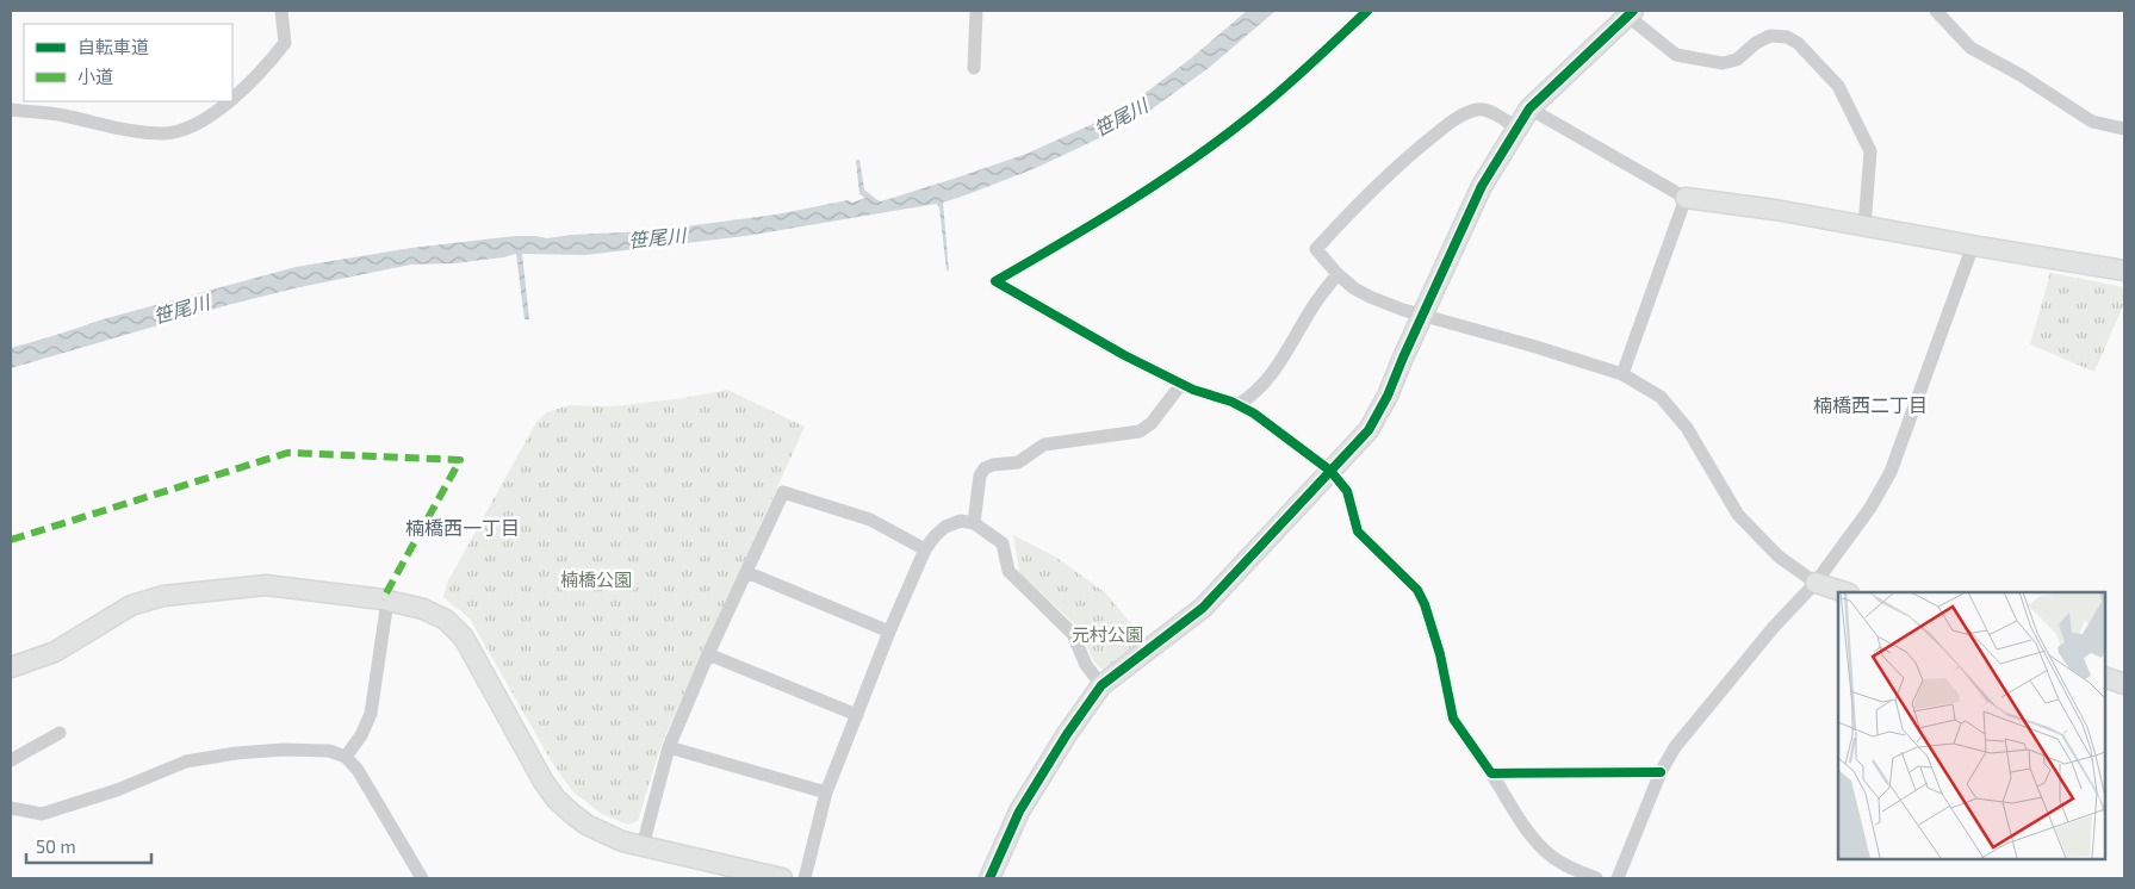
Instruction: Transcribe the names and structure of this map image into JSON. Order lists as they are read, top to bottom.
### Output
{
  "districts": ["楠橋西二丁目", "楠橋西一丁目"],
  "water": ["笹尾川"],
  "parks": ["楠橋公園", "元村公園"],
  "legend": ["自転車道", "小道"],
  "scale_bar": "50 m"
}
